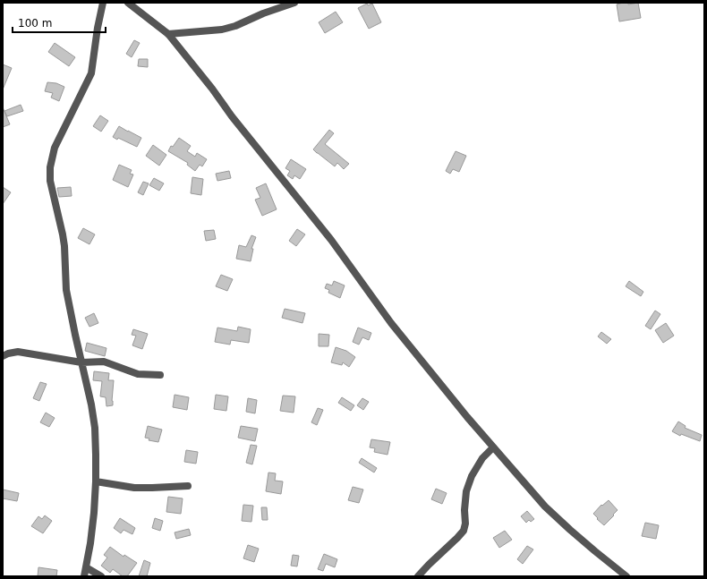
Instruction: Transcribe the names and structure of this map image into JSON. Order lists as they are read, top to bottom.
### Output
{
  "scale_bar": "100 m"
}
